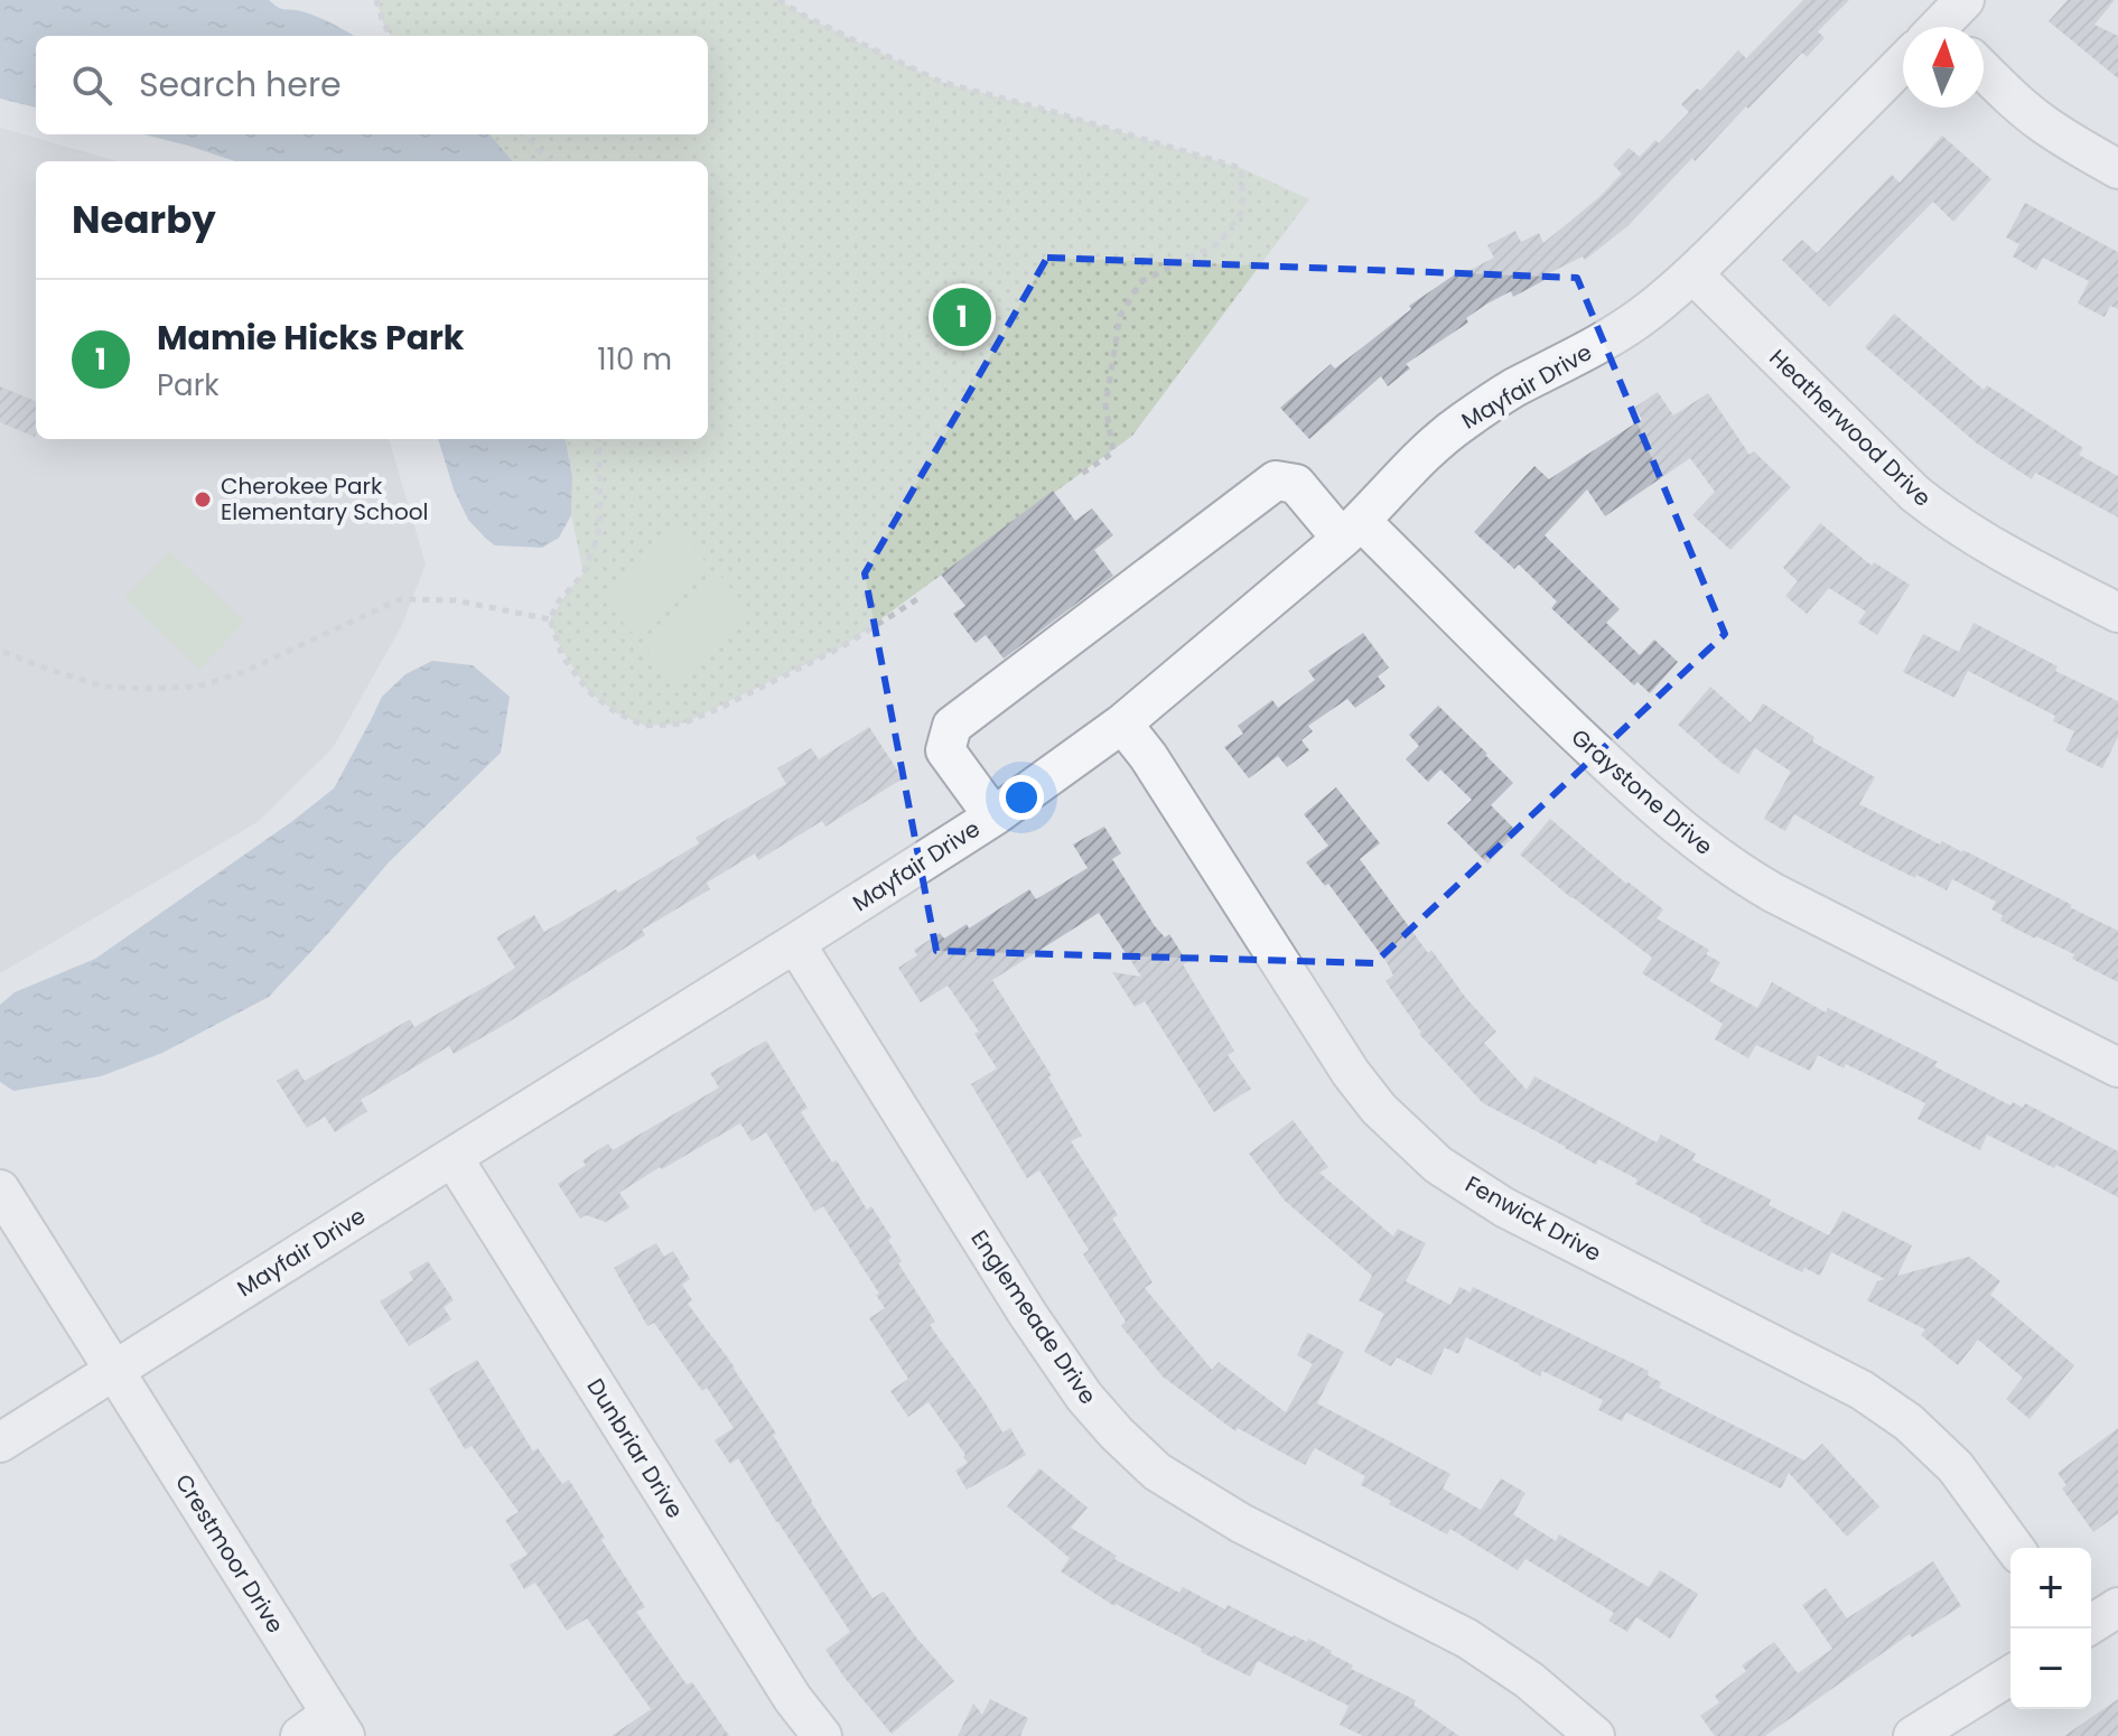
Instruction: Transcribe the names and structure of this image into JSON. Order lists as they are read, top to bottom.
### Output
{
  "streets": {
    "street": [
      "Mayfair Drive",
      "Heatherwood Drive",
      "Graystone Drive",
      "Fenwick Drive",
      "Englemeade Drive",
      "Dunbriar Drive",
      "Crestmoor Drive"
    ]
  },
  "crossings": [
    ["Mayfair Drive", "Heatherwood Drive"],
    ["Mayfair Drive", "Graystone Drive"],
    ["Mayfair Drive", "Fenwick Drive"],
    ["Mayfair Drive", "Englemeade Drive"],
    ["Mayfair Drive", "Dunbriar Drive"],
    ["Mayfair Drive", "Crestmoor Drive"]
  ],
  "places": ["Cherokee Park Elementary School"],
  "north": "top",
  "page": {
    "search": "Search here",
    "heading": "Nearby",
    "list": [
      {
        "mark": "1",
        "name": "Mamie Hicks Park",
        "note": "Park",
        "value": "110 m"
      }
    ],
    "pins": "1",
    "map_buttons": ["+", "−"]
  }
}
